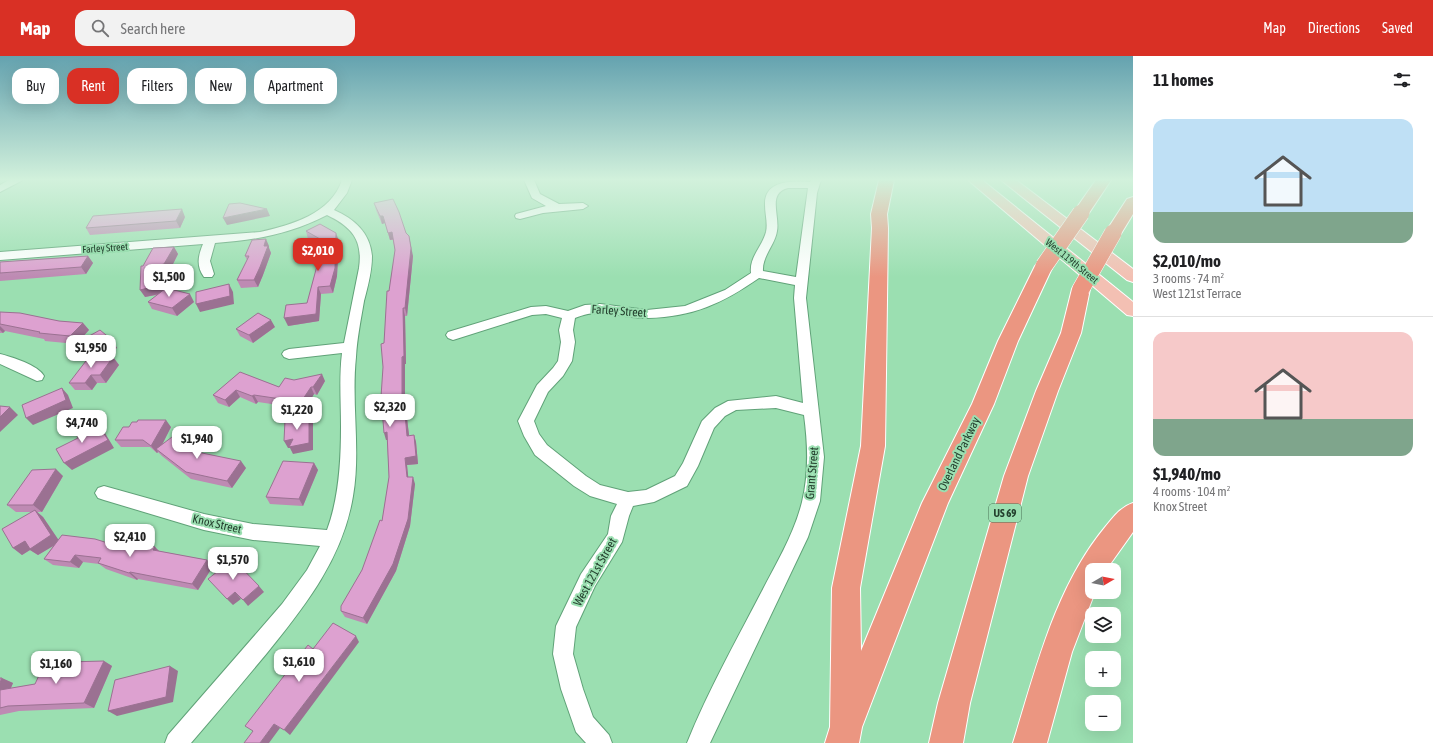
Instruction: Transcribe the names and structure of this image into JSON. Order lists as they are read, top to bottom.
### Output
{
  "streets": {
    "highway": ["Overland Parkway", "US 69"],
    "main road": ["West 119th Street"],
    "street": [
      "Farley Street",
      "Grant Street",
      "Knox Street",
      "West 121st Street"
    ]
  },
  "north": "right",
  "page": {
    "header": "Map",
    "search": "Search here",
    "nav": ["Map", "Directions", "Saved"],
    "heading": "11 homes",
    "chip": [
      "Buy",
      "Rent",
      "Filters",
      "New",
      "Apartment"
    ],
    "list": [
      {
        "name": "$2,010/mo",
        "note": "3 rooms · 74 m² · West 121st Terrace"
      },
      {
        "name": "$1,940/mo",
        "note": "4 rooms · 104 m² · Knox Street"
      }
    ],
    "price": [
      "$2,010",
      "$1,500",
      "$1,950",
      "$2,320",
      "$1,220",
      "$4,740",
      "$1,940",
      "$2,410",
      "$1,570",
      "$1,610",
      "$1,160"
    ],
    "map_buttons": ["+", "−"]
  }
}
